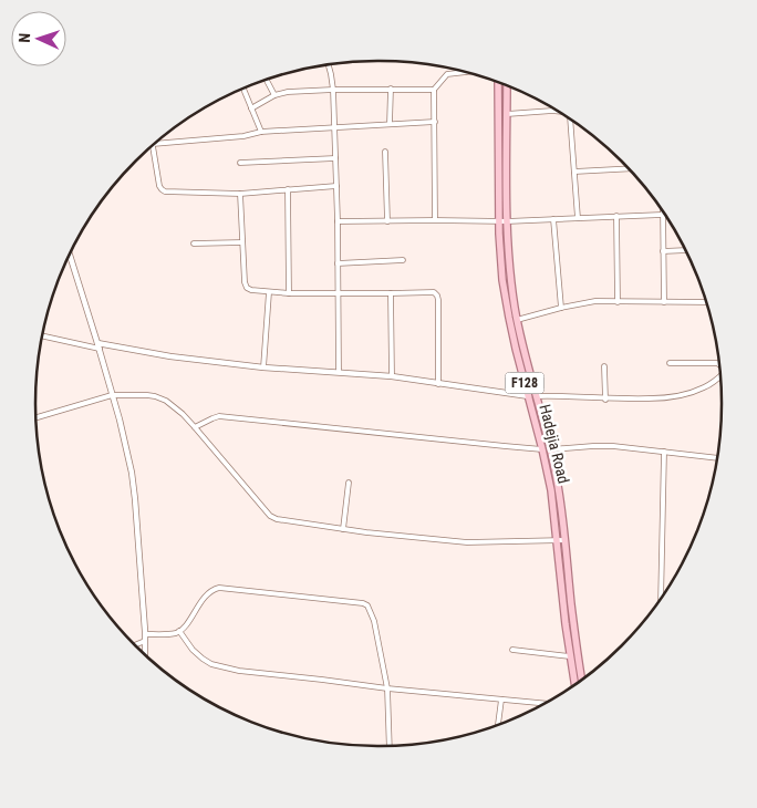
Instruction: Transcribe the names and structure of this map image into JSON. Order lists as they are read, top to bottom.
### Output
{
  "streets": {
    "main road": ["F128", "Hadejia Road"]
  },
  "north": "left"
}
